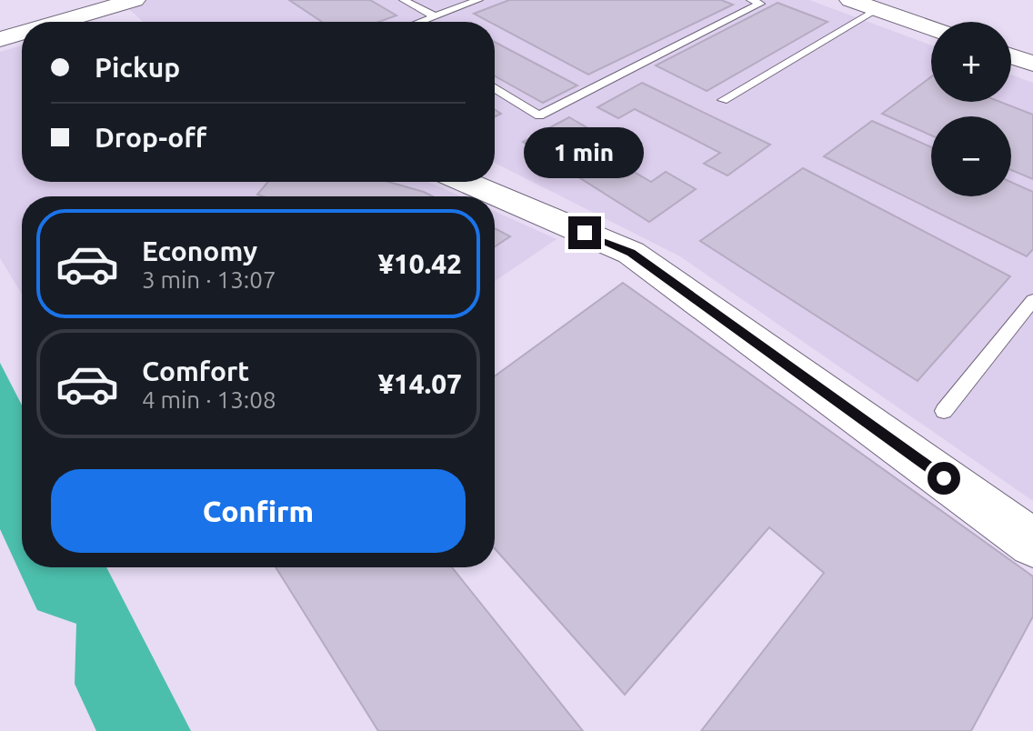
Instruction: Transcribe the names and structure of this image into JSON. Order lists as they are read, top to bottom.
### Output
{
  "page": {
    "map_buttons": ["+", "−"],
    "banner": ["Pickup", "Drop-off"],
    "bubble": "1 min",
    "list": [
      {
        "name": "Economy",
        "note": "3 min · 13:07",
        "value": "¥10.42"
      },
      {
        "name": "Comfort",
        "note": "4 min · 13:08",
        "value": "¥14.07"
      }
    ],
    "buttons": "Confirm"
  }
}
